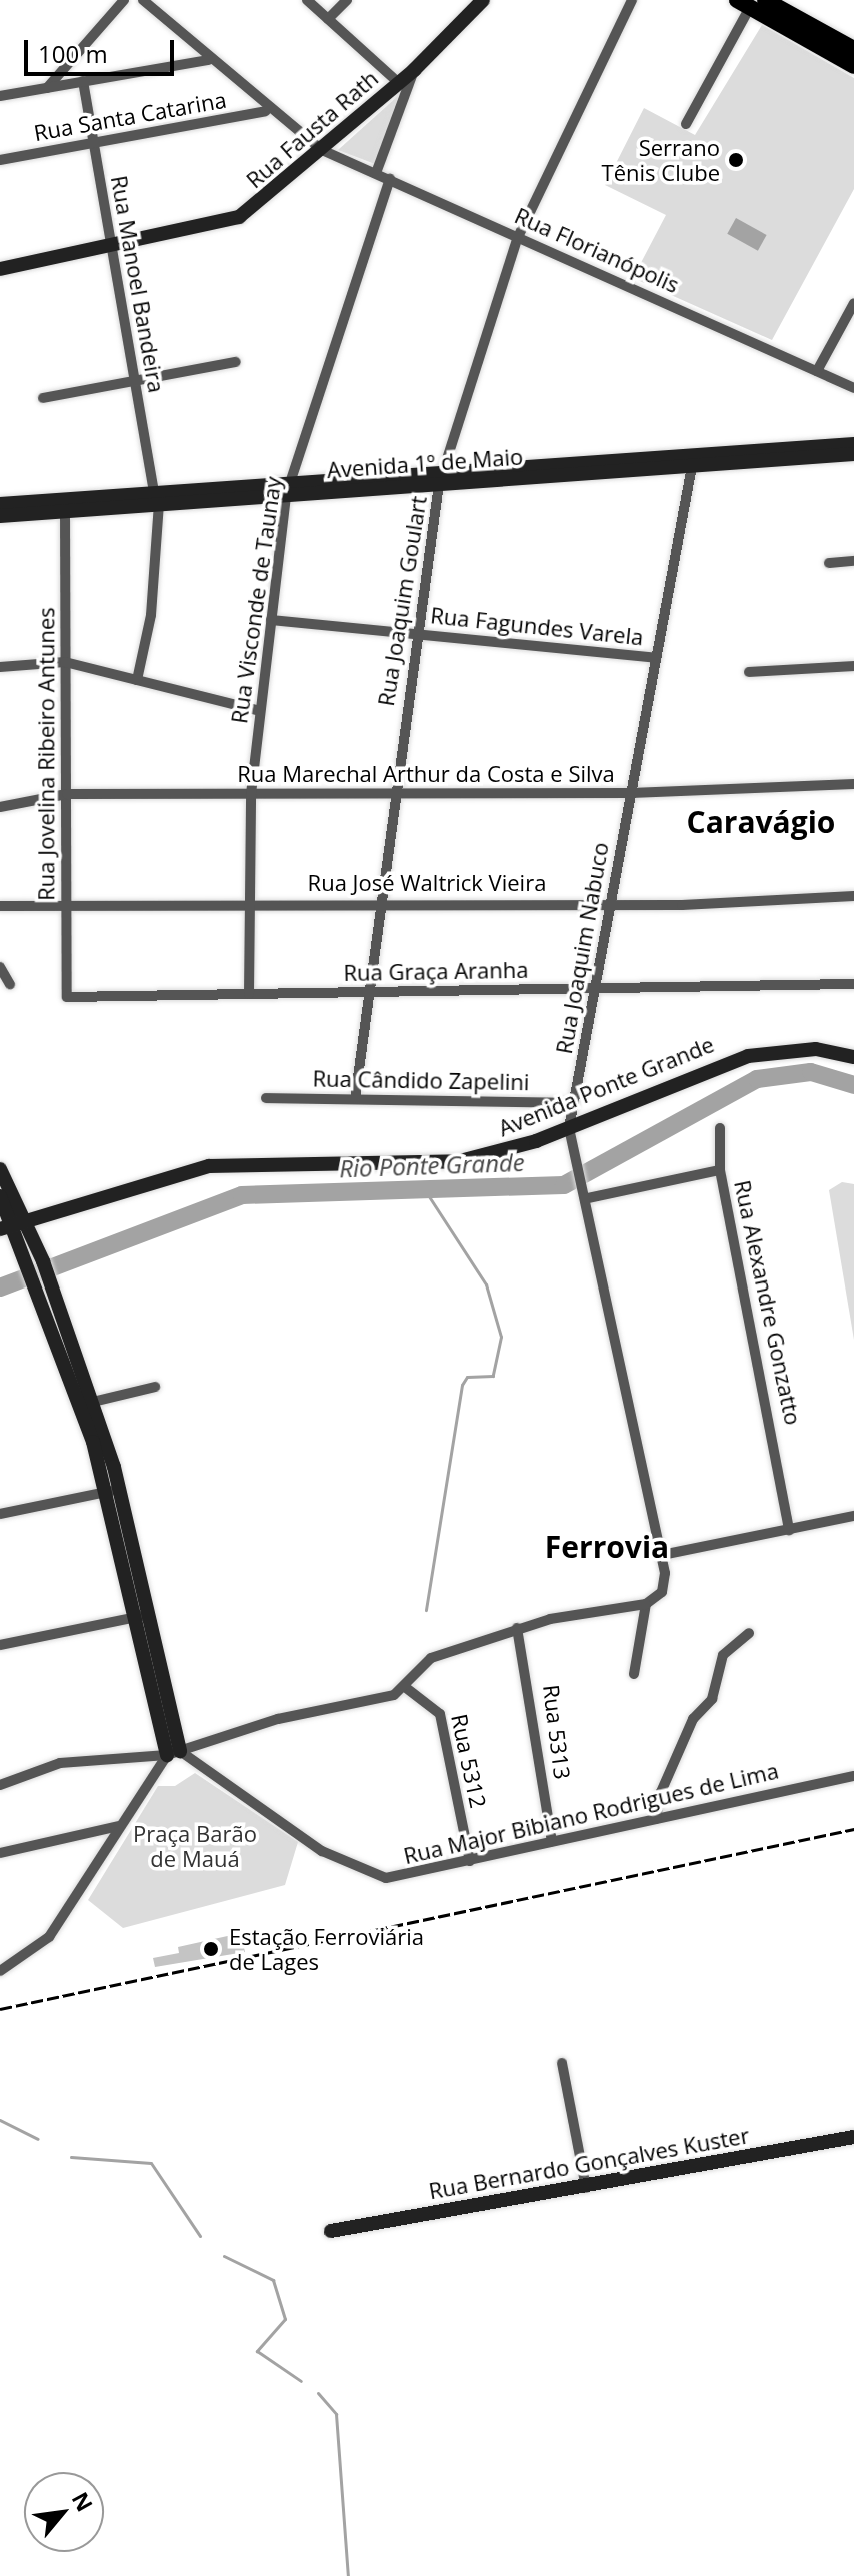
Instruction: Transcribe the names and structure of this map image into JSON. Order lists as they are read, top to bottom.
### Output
{
  "streets": {
    "street": [
      "Rua Santa Catarina",
      "Rua Fausta Rath",
      "Rua Florianópolis",
      "Rua Manoel Bandeira",
      "Avenida 1º de Maio",
      "Rua Visconde de Taunay",
      "Rua Joaquim Goulart",
      "Rua Fagundes Varela",
      "Rua Jovelina Ribeiro Antunes",
      "Rua Marechal Arthur da Costa e Silva",
      "Rua José Waltrick Vieira",
      "Rua Joaquim Nabuco",
      "Rua Graça Aranha",
      "Rua Cândido Zapelini",
      "Avenida Ponte Grande",
      "Rua Alexandre Gonzatto",
      "Rua 5313",
      "Rua 5312",
      "Rua Major Bibiano Rodrigues de Lima",
      "Rua Bernardo Gonçalves Kuster"
    ]
  },
  "crossings": [
    ["Rua Santa Catarina", "Rua Florianópolis"],
    ["Rua Santa Catarina", "Rua Manoel Bandeira"],
    ["Rua Fausta Rath", "Rua Florianópolis"],
    ["Rua Fausta Rath", "Rua Manoel Bandeira"],
    ["Rua Florianópolis", "Rua Visconde de Taunay"],
    ["Rua Florianópolis", "Rua Joaquim Goulart"],
    ["Rua Manoel Bandeira", "Avenida 1º de Maio"],
    ["Avenida 1º de Maio", "Rua Visconde de Taunay"],
    ["Avenida 1º de Maio", "Rua Joaquim Goulart"],
    ["Avenida 1º de Maio", "Rua Jovelina Ribeiro Antunes"],
    ["Avenida 1º de Maio", "Rua Joaquim Nabuco"],
    ["Rua Visconde de Taunay", "Rua Fagundes Varela"],
    ["Rua Visconde de Taunay", "Rua Marechal Arthur da Costa e Silva"],
    ["Rua Visconde de Taunay", "Rua José Waltrick Vieira"],
    ["Rua Visconde de Taunay", "Rua Graça Aranha"],
    ["Rua Joaquim Goulart", "Rua Fagundes Varela"],
    ["Rua Joaquim Goulart", "Rua Marechal Arthur da Costa e Silva"],
    ["Rua Joaquim Goulart", "Rua José Waltrick Vieira"],
    ["Rua Joaquim Goulart", "Rua Graça Aranha"],
    ["Rua Joaquim Goulart", "Rua Cândido Zapelini"],
    ["Rua Fagundes Varela", "Rua Joaquim Nabuco"],
    ["Rua Jovelina Ribeiro Antunes", "Rua Marechal Arthur da Costa e Silva"],
    ["Rua Jovelina Ribeiro Antunes", "Rua José Waltrick Vieira"],
    ["Rua Jovelina Ribeiro Antunes", "Rua Graça Aranha"],
    ["Rua Marechal Arthur da Costa e Silva", "Rua Joaquim Nabuco"],
    ["Rua José Waltrick Vieira", "Rua Joaquim Nabuco"],
    ["Rua Joaquim Nabuco", "Rua Graça Aranha"],
    ["Rua Joaquim Nabuco", "Rua Cândido Zapelini"],
    ["Rua Joaquim Nabuco", "Avenida Ponte Grande"],
    ["Rua Joaquim Nabuco", "Rua Alexandre Gonzatto"],
    ["Rua 5313", "Rua Major Bibiano Rodrigues de Lima"],
    ["Rua 5312", "Rua Major Bibiano Rodrigues de Lima"]
  ],
  "districts": ["Caravágio", "Ferrovia"],
  "water": ["Rio Ponte Grande"],
  "parks": ["Praça Barão de Mauá"],
  "places": ["Serrano Tênis Clube", "Estação Ferroviária de Lages"],
  "scale_bar": "100 m",
  "north": "top right"
}
